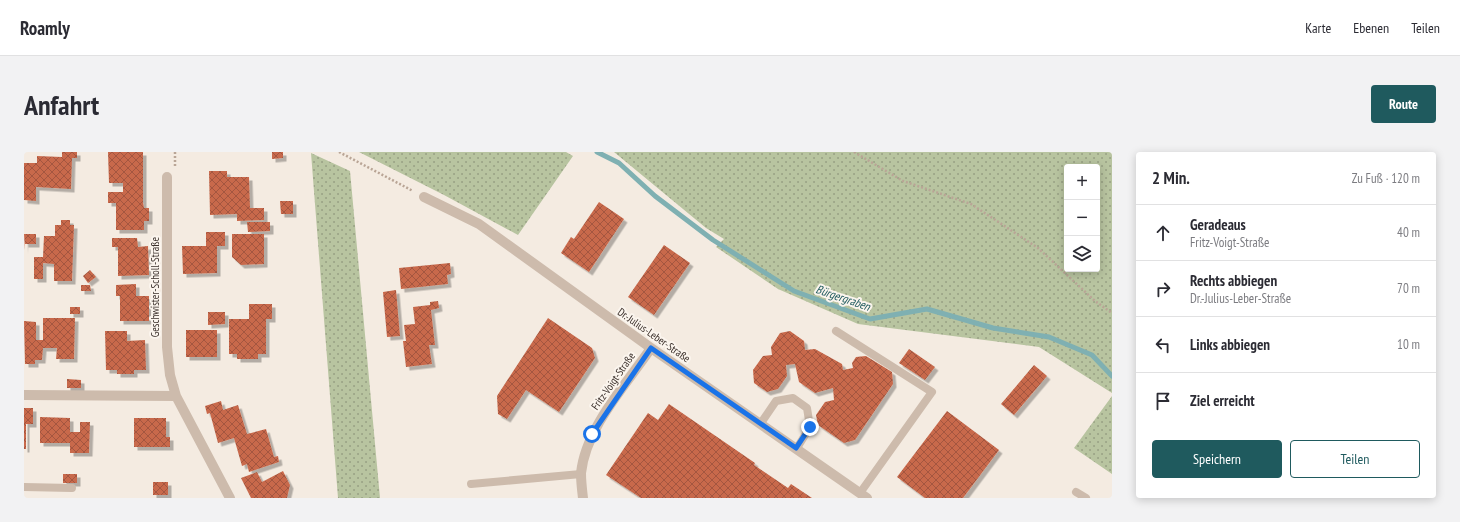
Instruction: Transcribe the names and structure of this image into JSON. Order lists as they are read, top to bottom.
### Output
{
  "streets": {
    "street": ["Geschwister-Scholl-Straße", "Dr.-Julius-Leber-Straße", "Fritz-Voigt-Straße"]
  },
  "crossings": [
    ["Dr.-Julius-Leber-Straße", "Fritz-Voigt-Straße"]
  ],
  "water": ["Bürgergraben"],
  "page": {
    "header": "Roamly",
    "nav": ["Karte", "Ebenen", "Teilen"],
    "buttons": [
      "Route",
      ["Speichern", "Teilen"]
    ],
    "title": "Anfahrt",
    "heading": ["2 Min.", "Zu Fuß · 120 m"],
    "map_buttons": ["+", "−"],
    "list": [
      ["Geradeaus", "Fritz-Voigt-Straße", "40 m"],
      ["Rechts abbiegen", "Dr.-Julius-Leber-Straße", "70 m"],
      ["Links abbiegen", "10 m"],
      "Ziel erreicht"
    ]
  }
}
